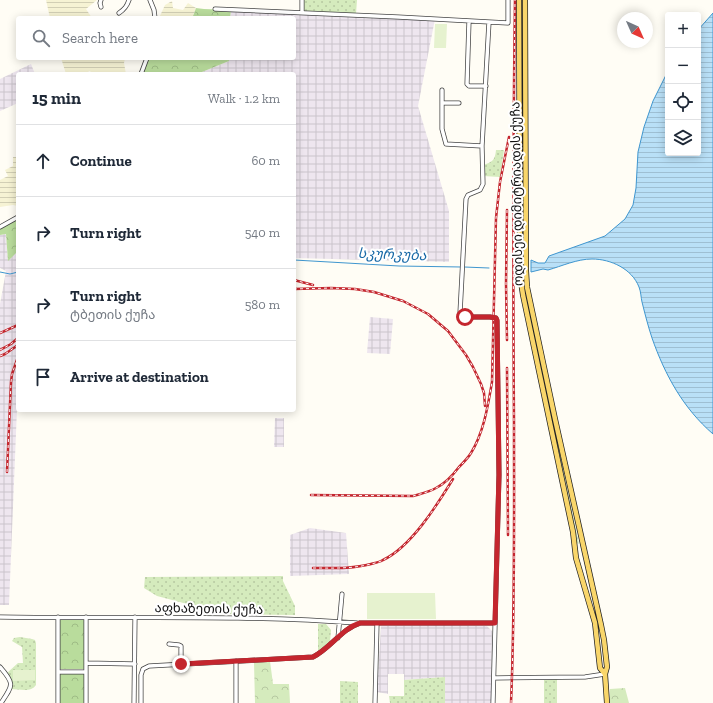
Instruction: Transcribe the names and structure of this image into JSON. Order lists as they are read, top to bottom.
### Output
{
  "streets": {
    "main road": ["ოდისეი დიმიტრიადის ქუჩა"],
    "street": ["აფხაზეთის ქუჩა"]
  },
  "water": ["სკურკუბა"],
  "north": "bottom right",
  "page": {
    "map_buttons": ["+", "−"],
    "search": "Search here",
    "heading": ["15 min", "Walk · 1.2 km"],
    "list": [
      ["Continue", "60 m"],
      ["Turn right", "540 m"],
      ["Turn right", "ტბეთის ქუჩა", "580 m"],
      "Arrive at destination"
    ]
  }
}
